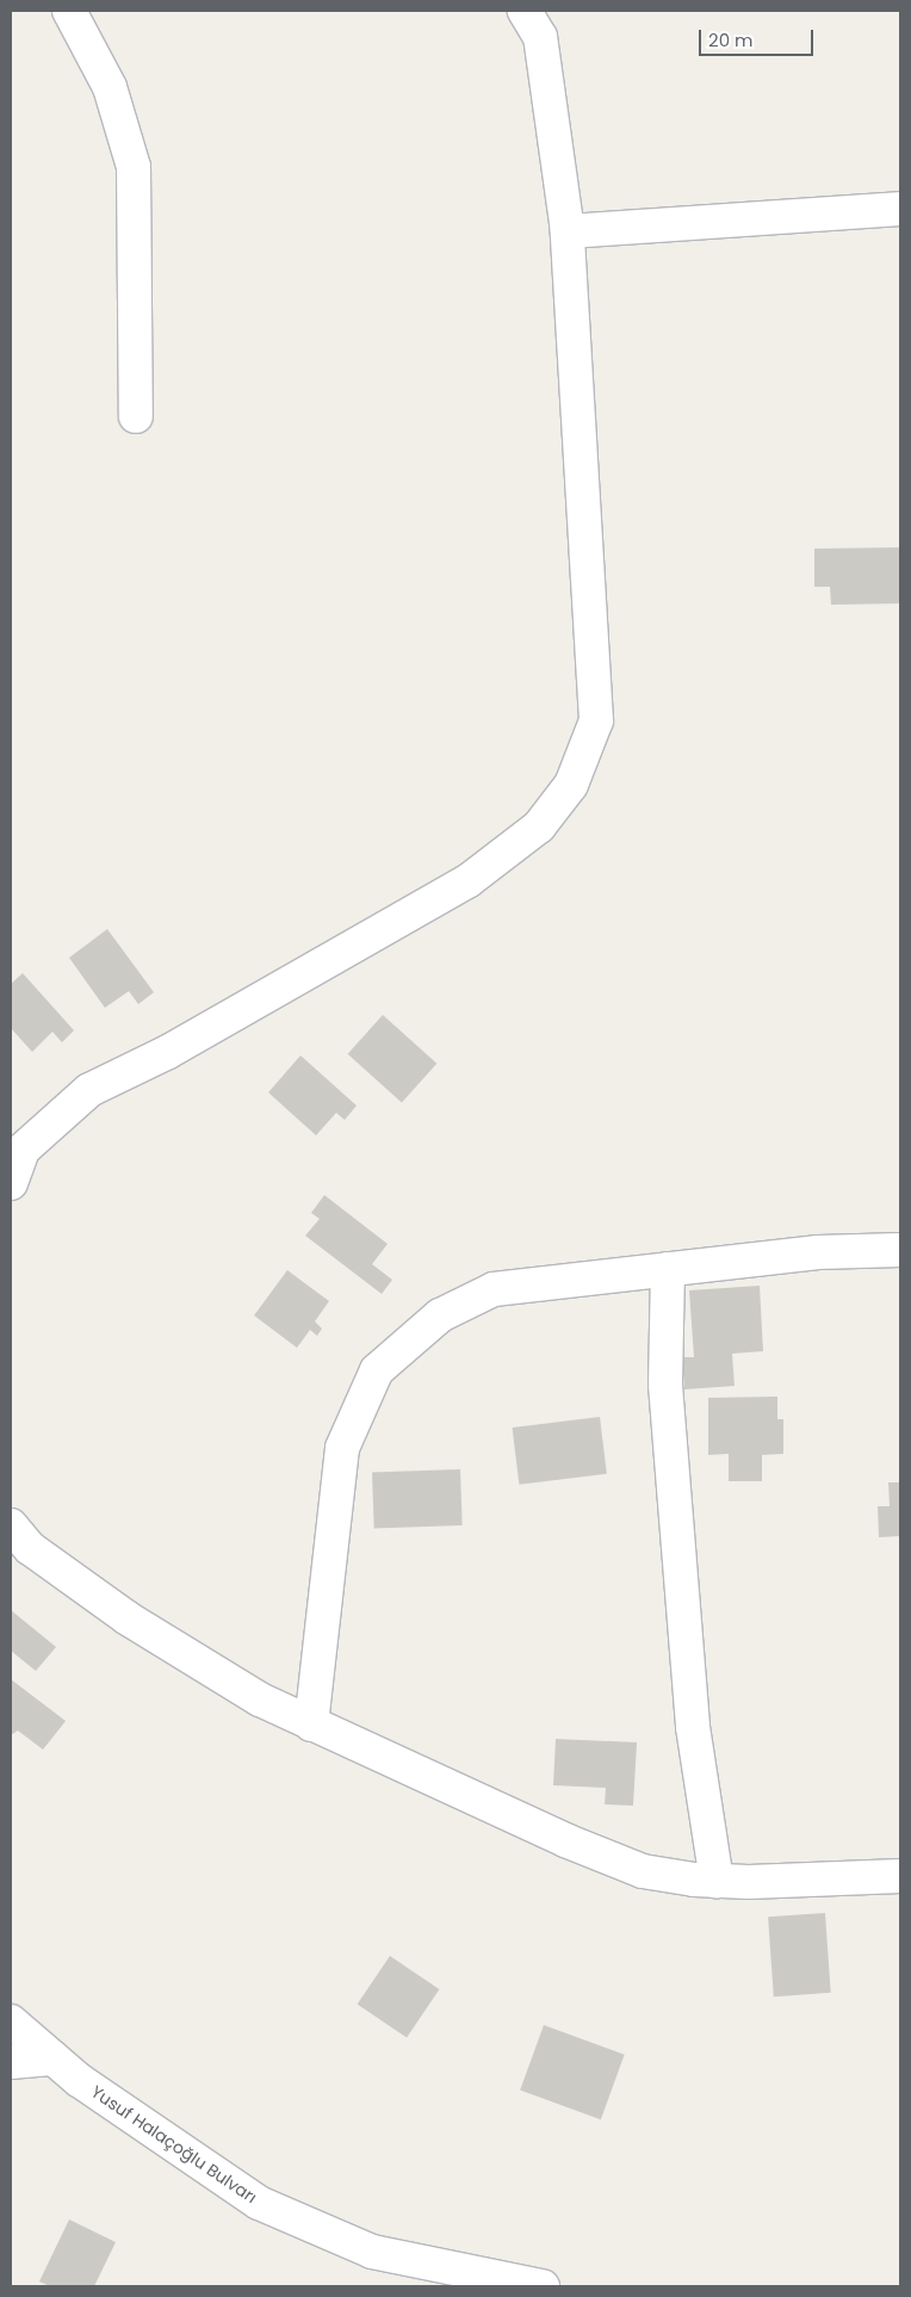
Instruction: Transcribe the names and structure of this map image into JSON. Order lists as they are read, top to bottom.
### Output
{
  "streets": {
    "street": ["Yusuf Halaçoğlu Bulvarı"]
  },
  "scale_bar": "20 m"
}
